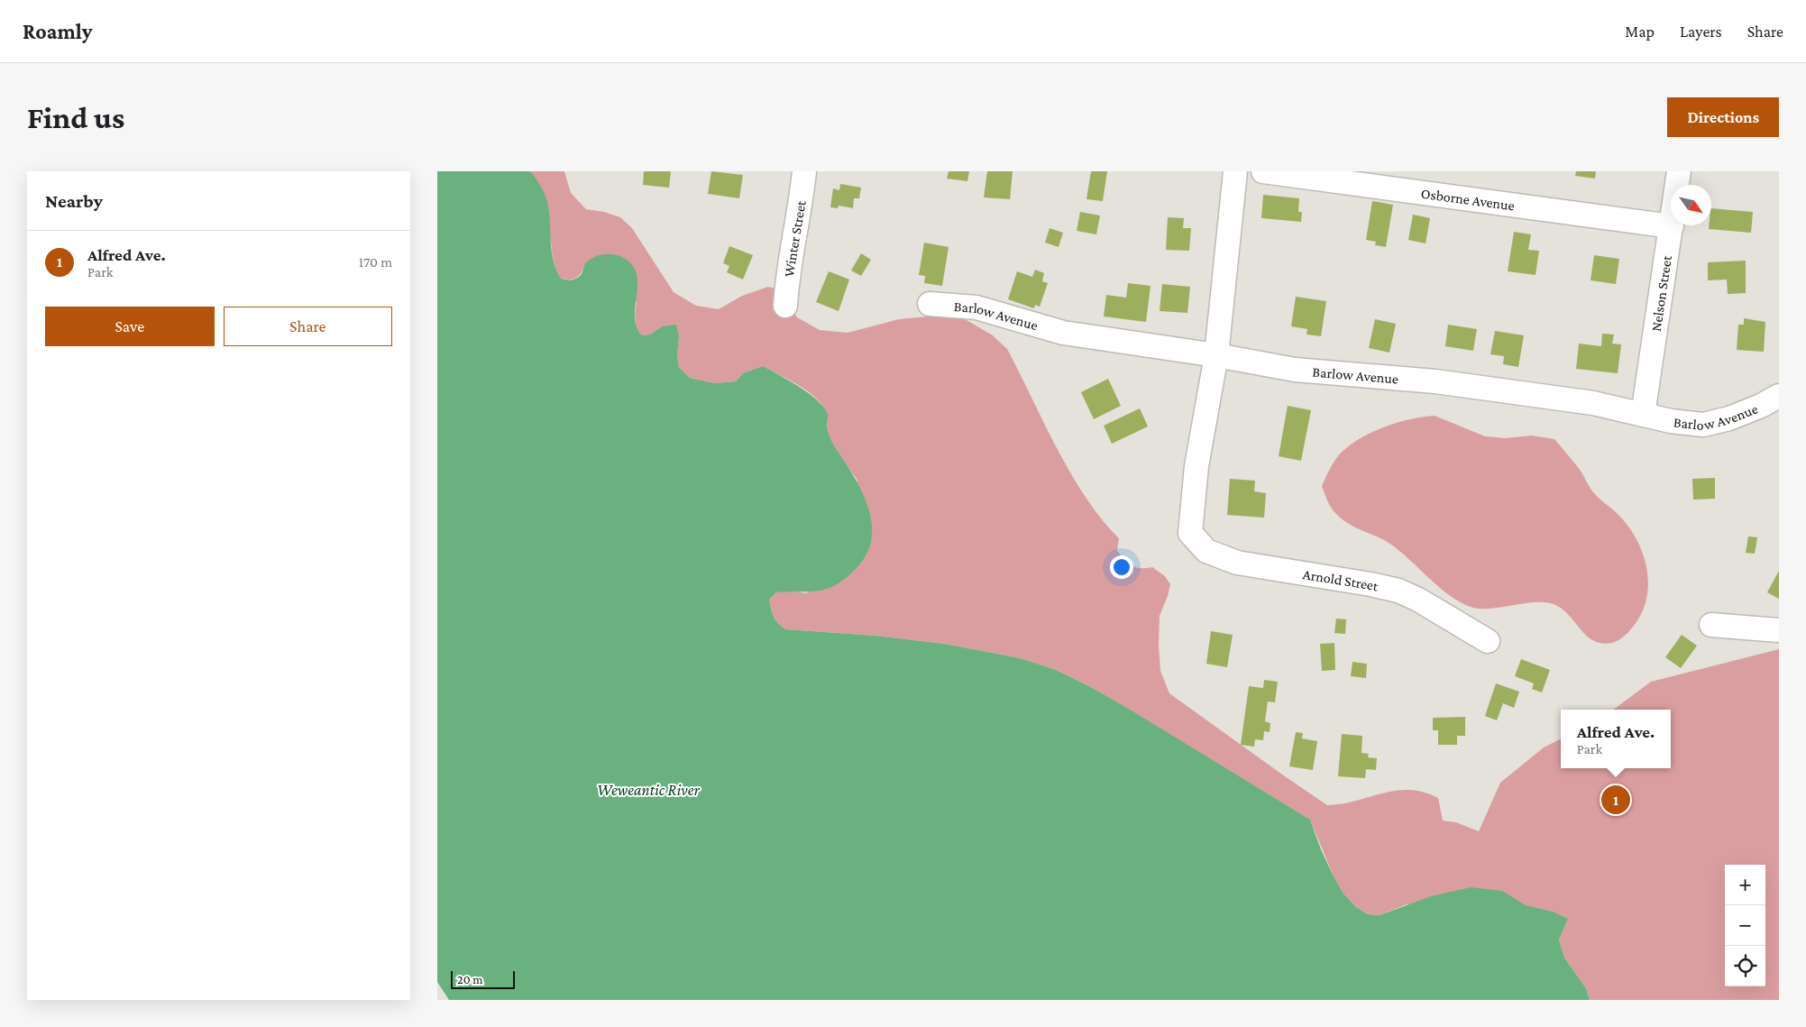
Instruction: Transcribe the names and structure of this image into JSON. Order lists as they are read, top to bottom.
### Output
{
  "streets": {
    "street": [
      "Osborne Avenue",
      "Winter Street",
      "Nelson Street",
      "Barlow Avenue",
      "Arnold Street"
    ]
  },
  "crossings": [
    ["Osborne Avenue", "Nelson Street"],
    ["Nelson Street", "Barlow Avenue"],
    ["Barlow Avenue", "Arnold Street"]
  ],
  "water": ["Weweantic River"],
  "scale_bar": "20 m",
  "north": "bottom right",
  "page": {
    "header": "Roamly",
    "nav": ["Map", "Layers", "Share"],
    "buttons": [
      "Directions",
      ["Save", "Share"]
    ],
    "title": "Find us",
    "heading": "Nearby",
    "list": [
      {
        "mark": "1",
        "name": "Alfred Ave.",
        "note": "Park",
        "value": "170 m"
      }
    ],
    "popup": ["Alfred Ave.", "Park"],
    "pins": "1",
    "map_buttons": ["+", "−"],
    "scale": "20 m"
  }
}
